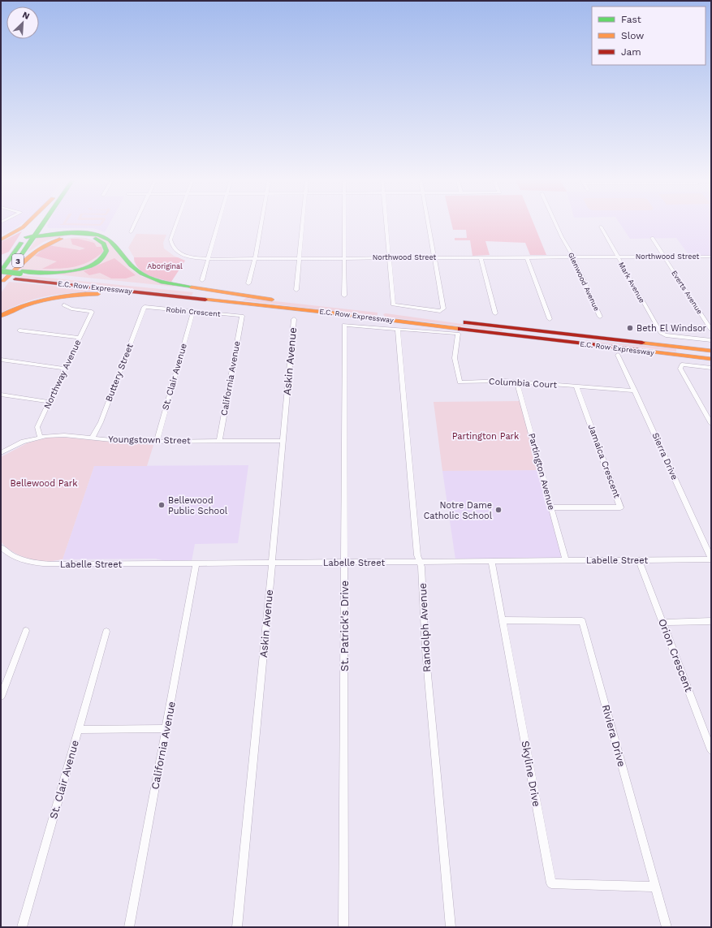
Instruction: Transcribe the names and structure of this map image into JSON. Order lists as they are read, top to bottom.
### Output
{
  "streets": {
    "highway": ["3", "E.C. Row Expressway"],
    "street": [
      "Northwood Street",
      "Glenwood Avenue",
      "Mark Avenue",
      "Everts Avenue",
      "Robin Crescent",
      "Askin Avenue",
      "Buttery Street",
      "Northway Avenue",
      "St. Clair Avenue",
      "California Avenue",
      "Columbia Court",
      "Youngstown Street",
      "Sierra Drive",
      "Jamaica Crescent",
      "Partington Avenue",
      "Labelle Street",
      "St. Patrick's Drive",
      "Randolph Avenue",
      "Orion Crescent",
      "Riviera Drive",
      "Skyline Drive"
    ]
  },
  "crossings": [
    ["Northwood Street", "Glenwood Avenue"],
    ["Northwood Street", "Mark Avenue"],
    ["Northwood Street", "Everts Avenue"],
    ["3", "E.C. Row Expressway"],
    ["Robin Crescent", "Buttery Street"],
    ["Robin Crescent", "St. Clair Avenue"],
    ["Robin Crescent", "California Avenue"],
    ["Askin Avenue", "Youngstown Street"],
    ["Askin Avenue", "Labelle Street"],
    ["Buttery Street", "Youngstown Street"],
    ["Northway Avenue", "Youngstown Street"],
    ["St. Clair Avenue", "Youngstown Street"],
    ["California Avenue", "Youngstown Street"],
    ["California Avenue", "Labelle Street"],
    ["Columbia Court", "Sierra Drive"],
    ["Columbia Court", "Jamaica Crescent"],
    ["Columbia Court", "Partington Avenue"],
    ["Columbia Court", "St. Patrick's Drive"],
    ["Columbia Court", "Randolph Avenue"],
    ["Sierra Drive", "Labelle Street"],
    ["Jamaica Crescent", "Partington Avenue"],
    ["Partington Avenue", "Labelle Street"],
    ["Labelle Street", "St. Patrick's Drive"],
    ["Labelle Street", "Randolph Avenue"],
    ["Labelle Street", "Orion Crescent"],
    ["Labelle Street", "Skyline Drive"],
    ["St. Patrick's Drive", "Randolph Avenue"],
    ["Riviera Drive", "Skyline Drive"]
  ],
  "parks": ["Aboriginal", "Partington Park", "Bellewood Park"],
  "places": ["Beth El Windsor", "Bellewood Public School", "Notre Dame Catholic School"],
  "legend": ["Fast", "Slow", "Jam"],
  "north": "top right"
}
